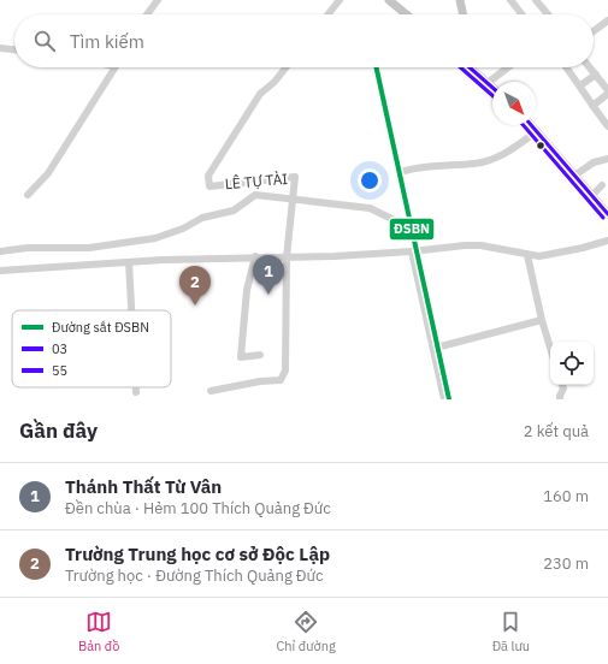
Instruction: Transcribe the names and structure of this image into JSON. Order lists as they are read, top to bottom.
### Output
{
  "streets": {
    "street": ["LÊ TỰ TÀI"]
  },
  "lines": ["rail line ĐSBN", "transit line 03", "transit line 55"],
  "legend": ["Đường sắt ĐSBN", "03", "55"],
  "north": "bottom right",
  "page": {
    "search": "Tìm kiếm",
    "pins": ["1", "2"],
    "heading": ["Gần đây", "2 kết quả"],
    "list": [
      {
        "mark": "1",
        "name": "Thánh Thất Từ Vân",
        "note": "Đền chùa · Hẻm 100 Thích Quảng Đức",
        "value": "160 m"
      },
      {
        "mark": "2",
        "name": "Trường Trung học cơ sở Độc Lập",
        "note": "Trường học · Đường Thích Quảng Đức",
        "value": "230 m"
      }
    ],
    "nav": ["Bản đồ", "Chỉ đường", "Đã lưu"]
  }
}
